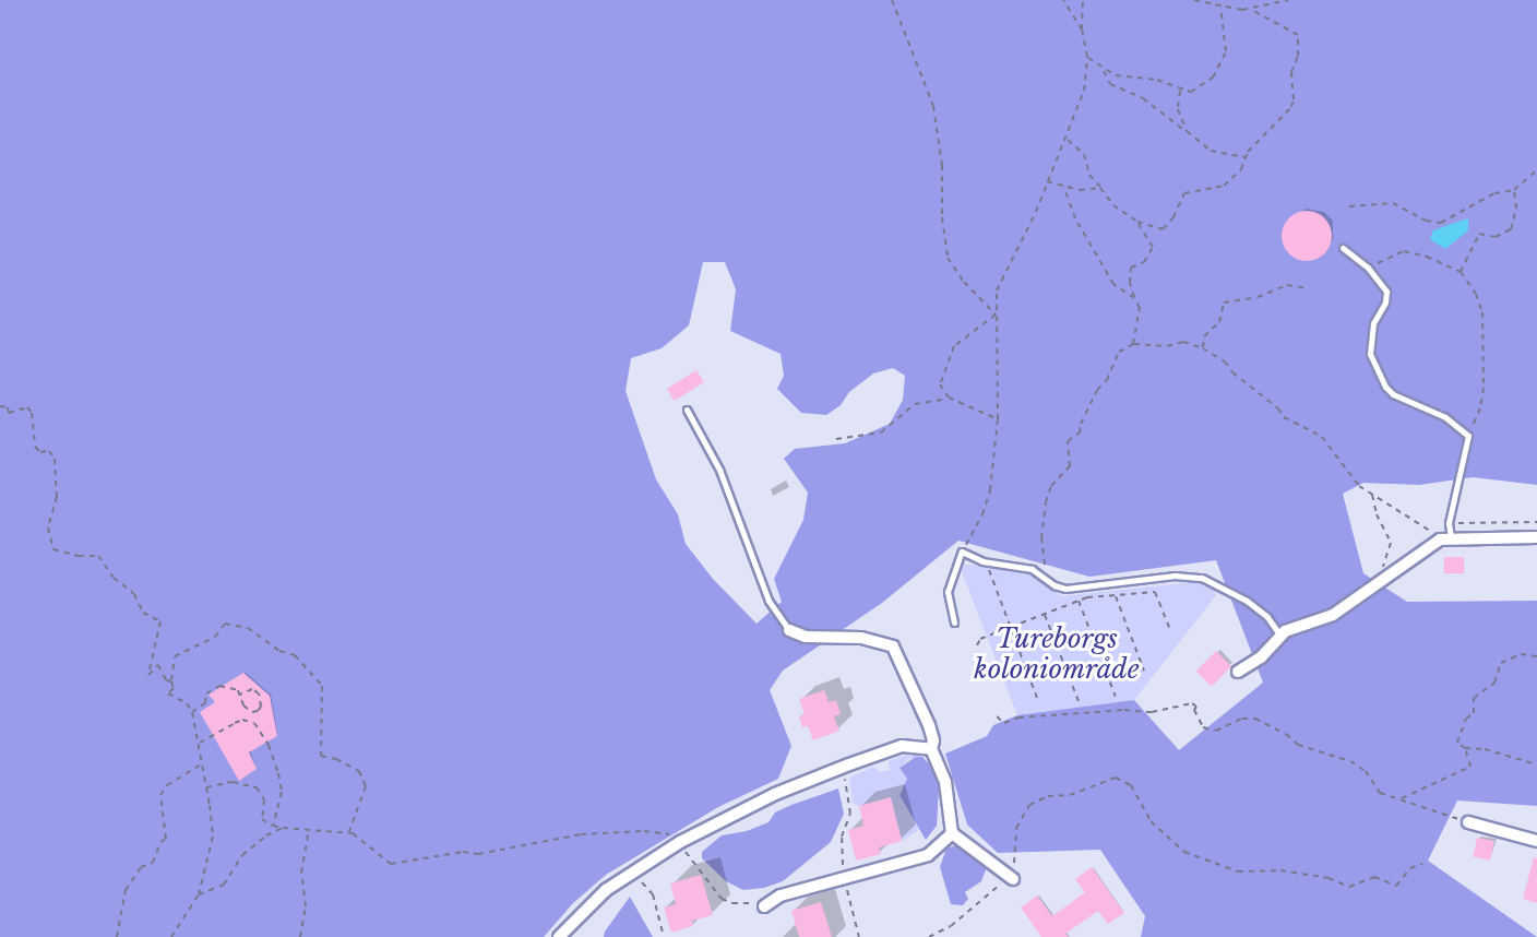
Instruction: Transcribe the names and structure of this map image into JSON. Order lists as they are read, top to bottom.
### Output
{
  "parks": ["Tureborgs koloniområde"]
}
